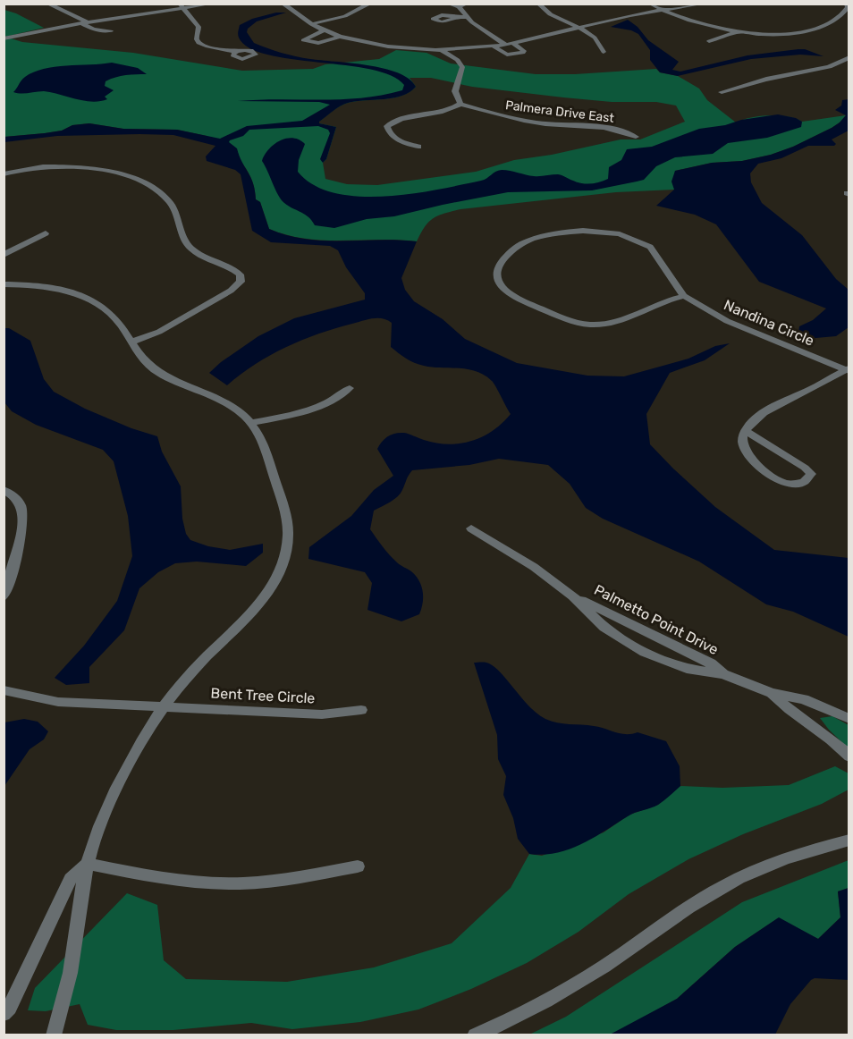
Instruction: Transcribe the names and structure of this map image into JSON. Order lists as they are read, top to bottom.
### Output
{
  "streets": {
    "street": [
      "Palmera Drive East",
      "Nandina Circle",
      "Palmetto Point Drive",
      "Bent Tree Circle"
    ]
  }
}
